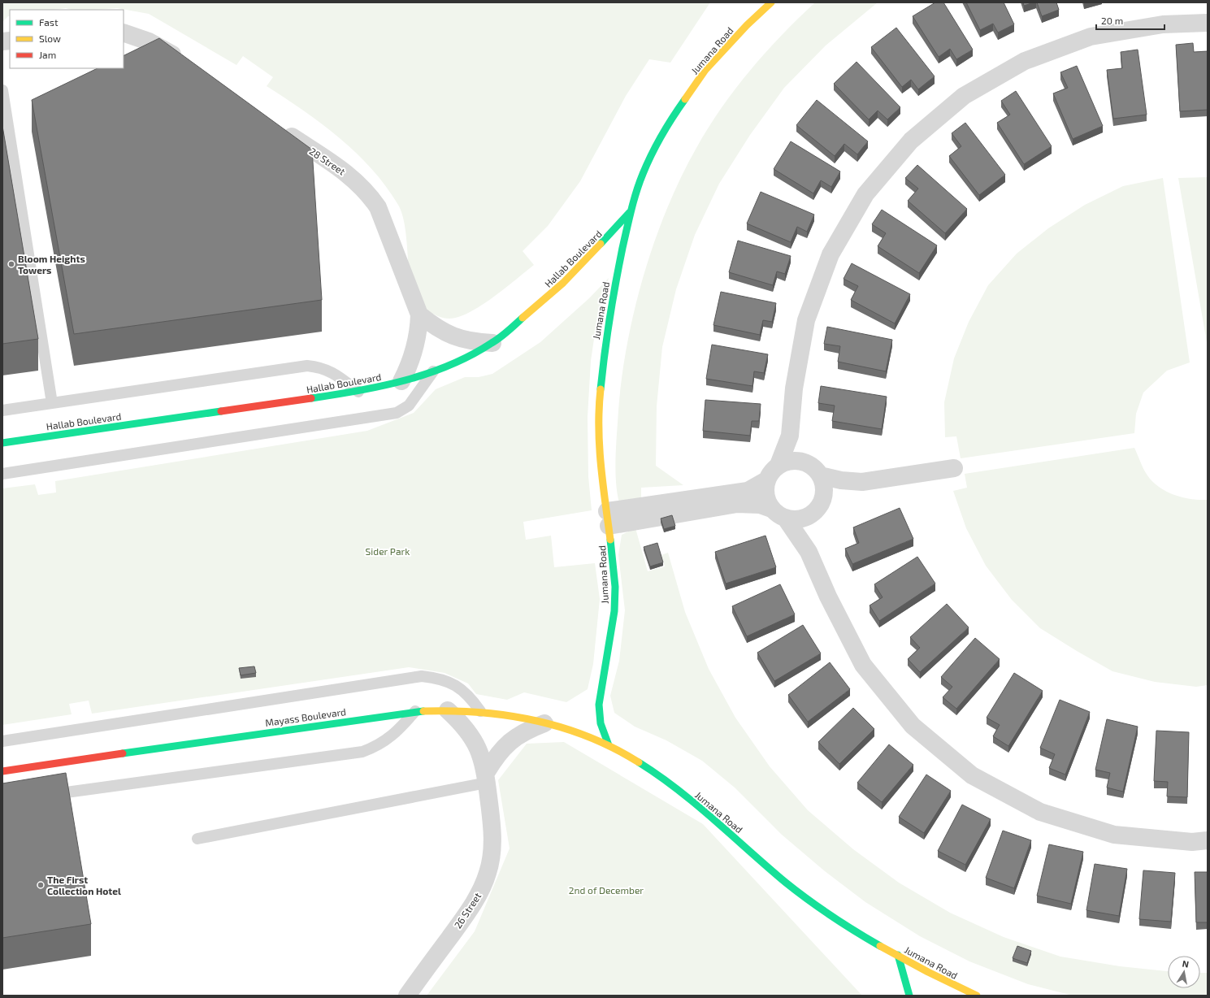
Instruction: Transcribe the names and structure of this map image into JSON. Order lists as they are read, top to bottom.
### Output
{
  "streets": {
    "street": [
      "Jumana Road",
      "28 Street",
      "Hallab Boulevard",
      "Mayass Boulevard",
      "26 Street"
    ]
  },
  "crossings": [
    ["Jumana Road", "Hallab Boulevard"],
    ["Jumana Road", "Mayass Boulevard"],
    ["28 Street", "Hallab Boulevard"],
    ["Mayass Boulevard", "26 Street"]
  ],
  "parks": ["Sider Park", "2nd of December"],
  "places": ["Bloom Heights Towers", "The First Collection Hotel"],
  "legend": ["Fast", "Slow", "Jam"],
  "scale_bar": "20 m",
  "north": "top"
}
